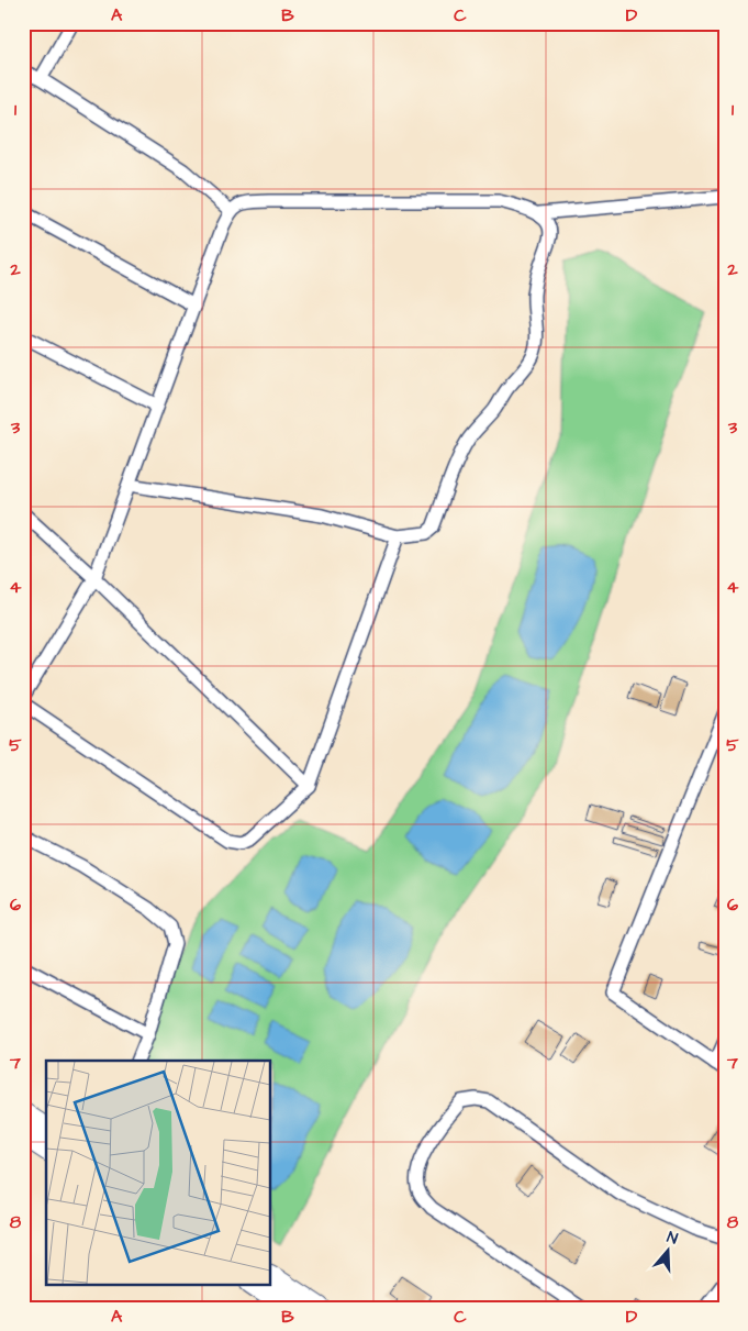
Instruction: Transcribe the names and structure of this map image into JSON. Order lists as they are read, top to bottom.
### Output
{
  "north": "top",
  "grid": {
    "columns": [
      "A",
      "B",
      "C",
      "D"
    ],
    "rows": [
      "1",
      "2",
      "3",
      "4",
      "5",
      "6",
      "7",
      "8"
    ]
  }
}
